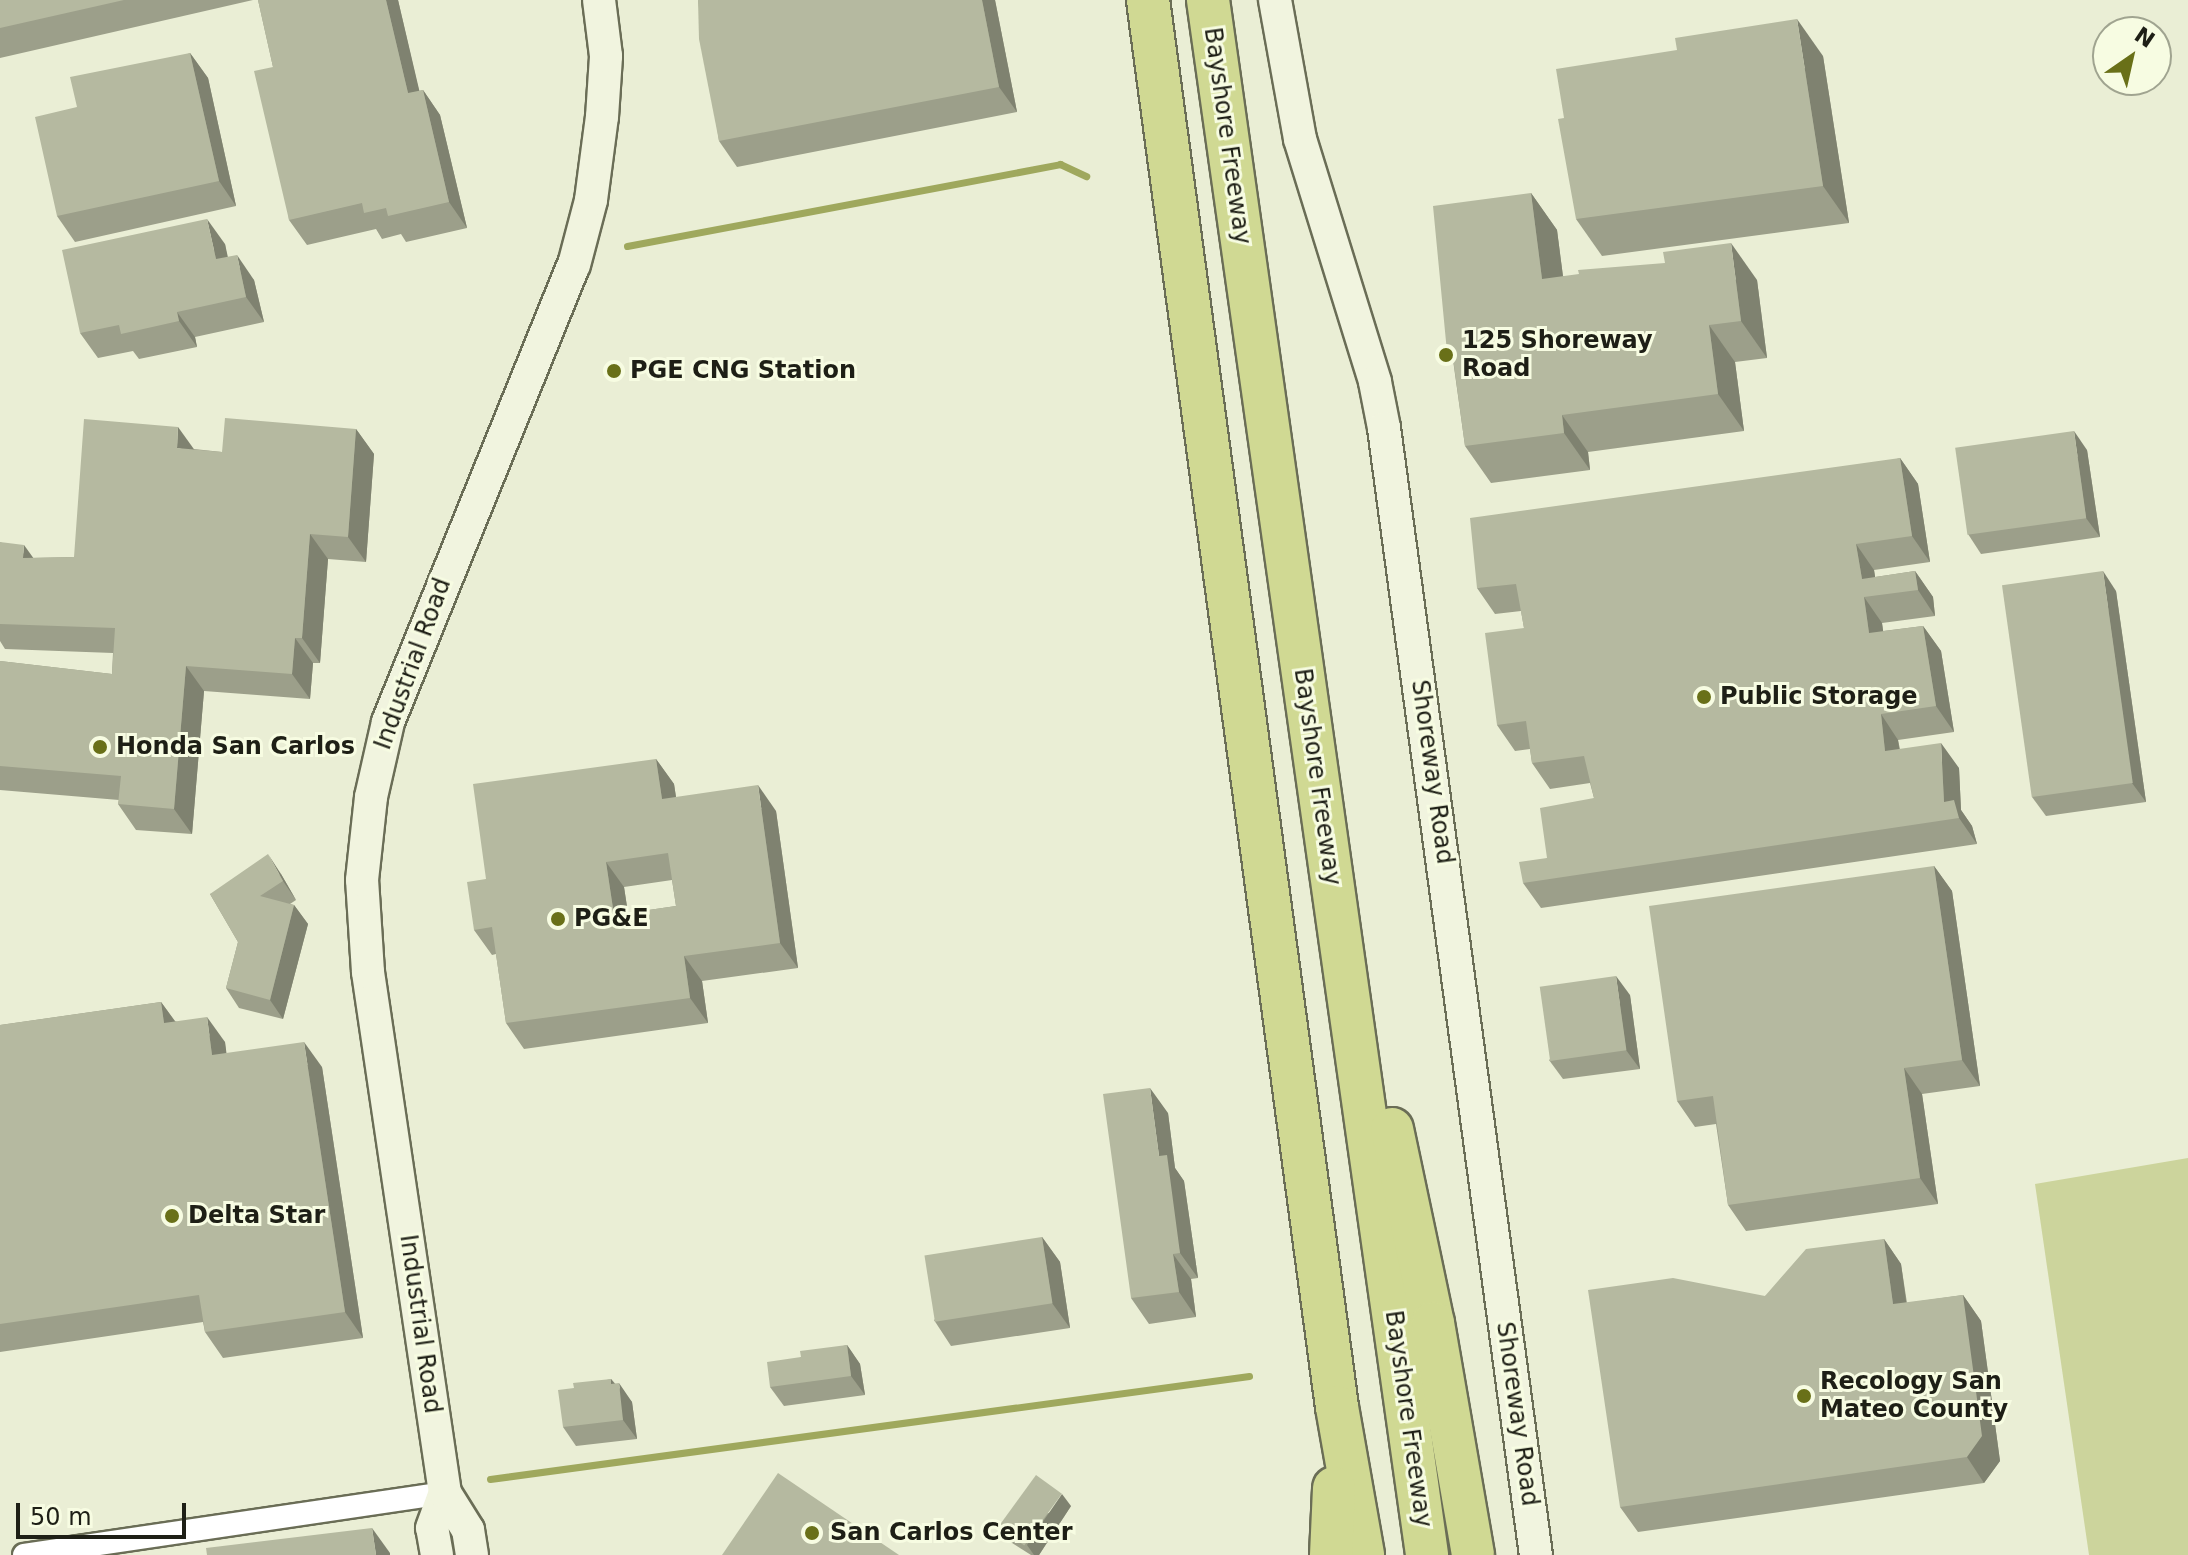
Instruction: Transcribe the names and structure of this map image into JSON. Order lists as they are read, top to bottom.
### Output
{
  "streets": {
    "highway": ["Bayshore Freeway"],
    "main road": ["Industrial Road", "Shoreway Road"]
  },
  "places": [
    "125 Shoreway Road",
    "PGE CNG Station",
    "Public Storage",
    "Honda San Carlos",
    "PG&E",
    "Delta Star",
    "Recology San Mateo County",
    "San Carlos Center"
  ],
  "scale_bar": "50 m",
  "north": "top right"
}
